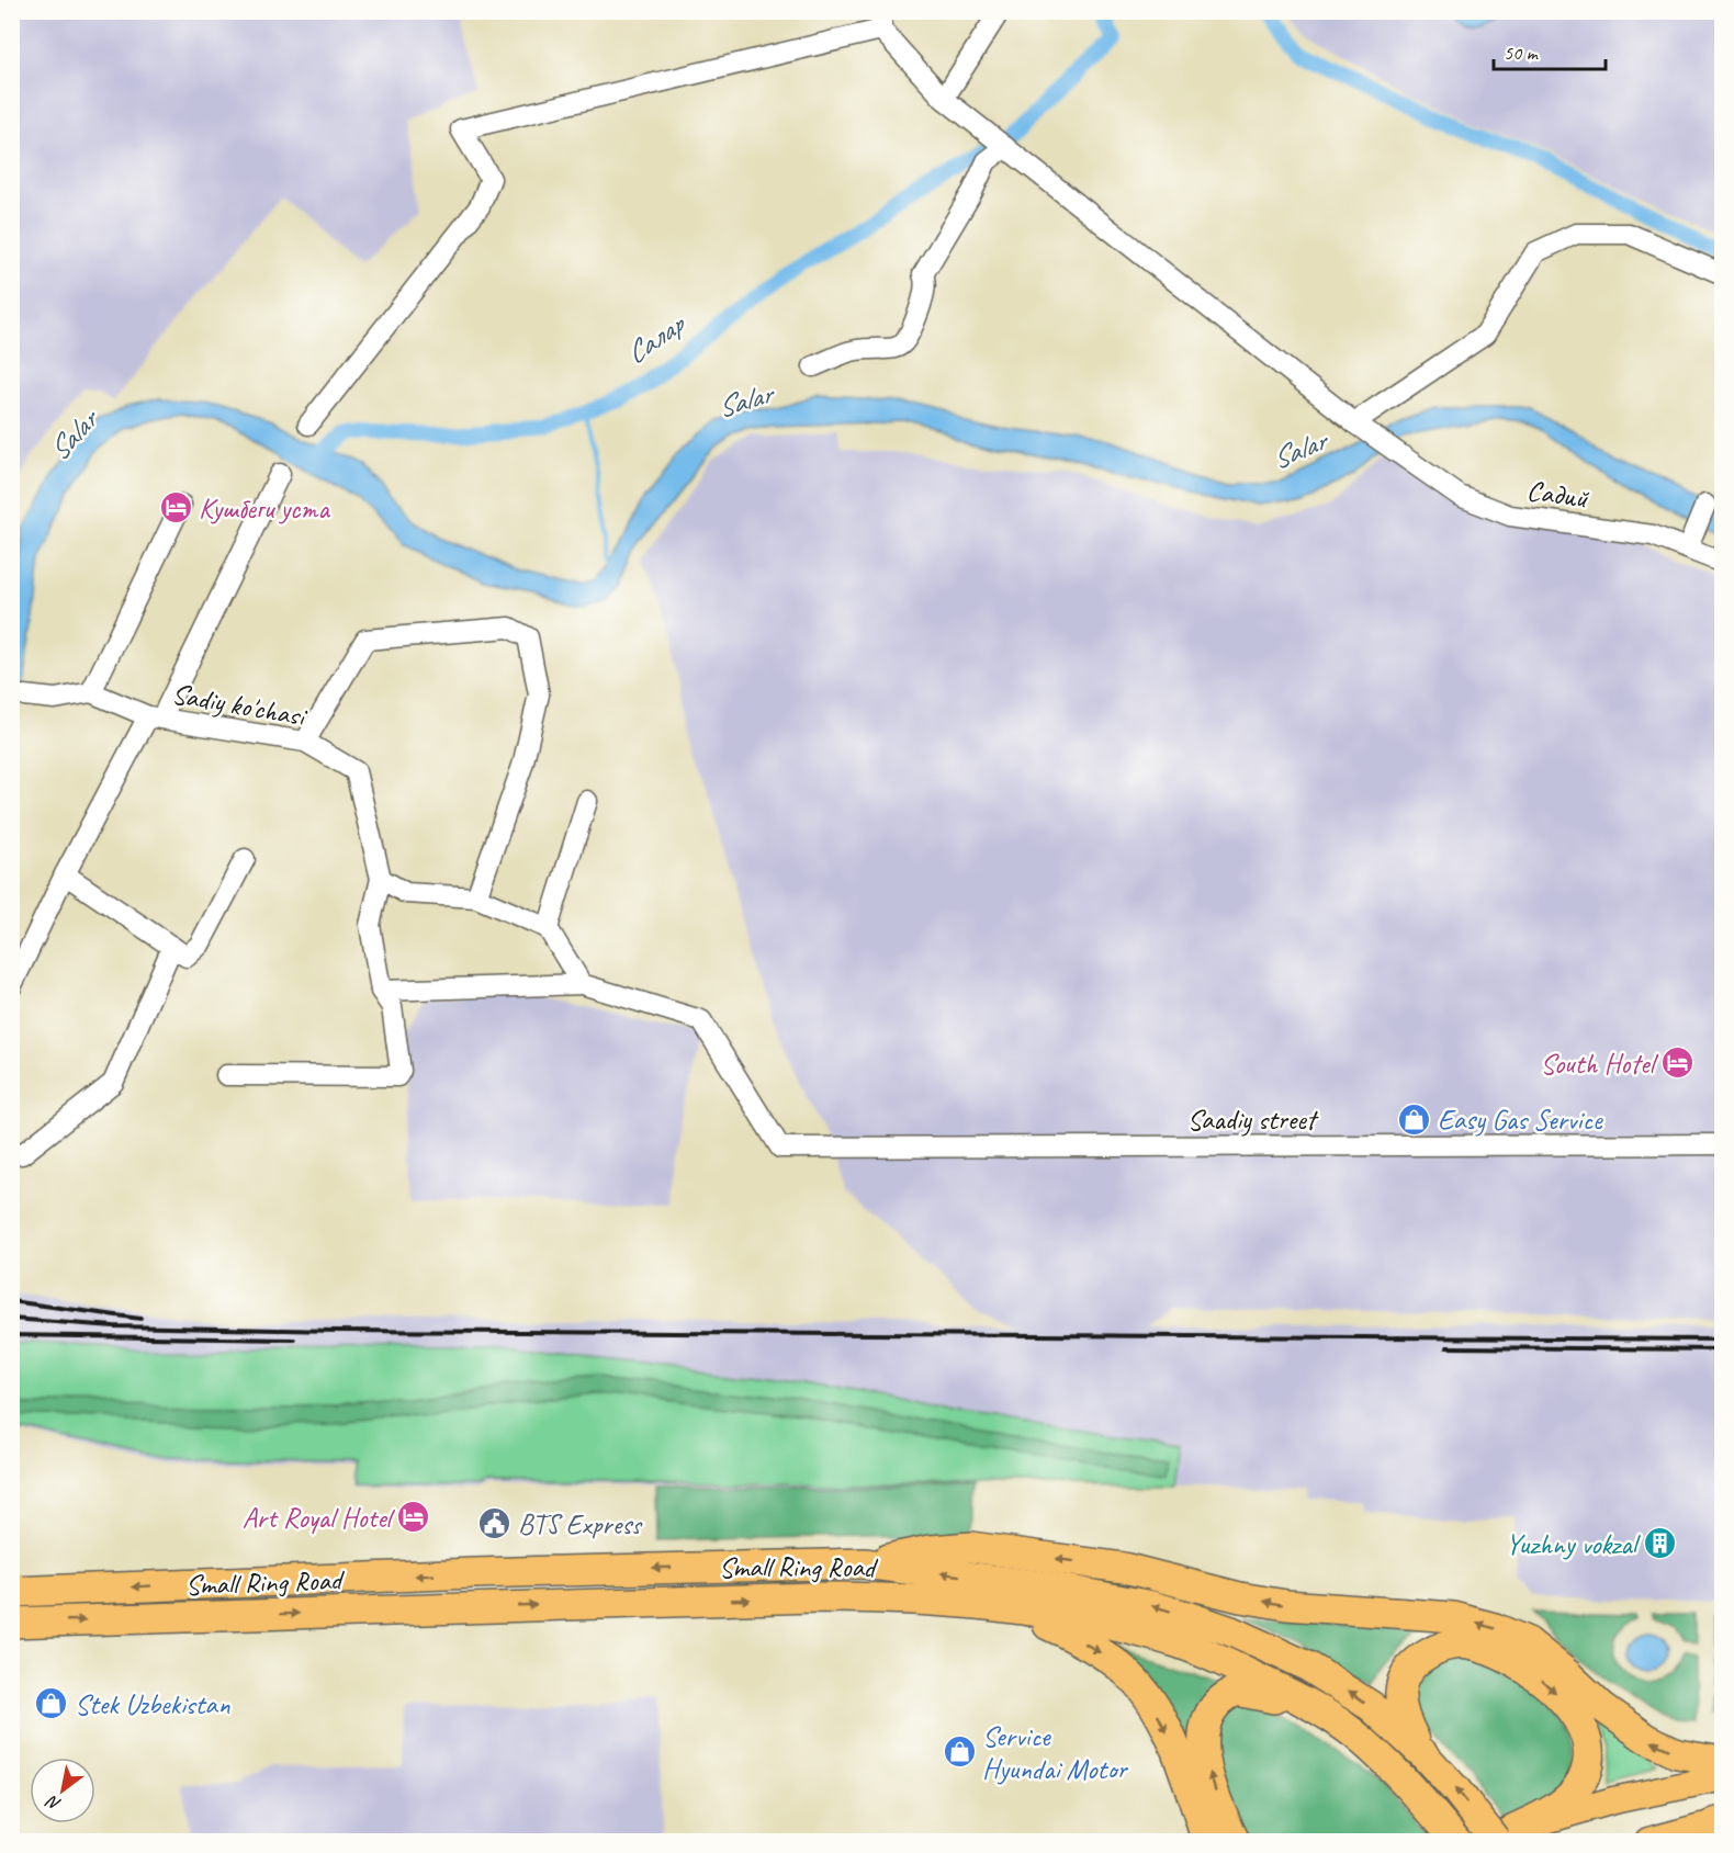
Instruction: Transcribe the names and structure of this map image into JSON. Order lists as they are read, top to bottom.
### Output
{
  "streets": {
    "highway": ["Small Ring Road"],
    "street": ["Садий", "Sadiy ko'chasi", "Saadiy street"]
  },
  "water": ["Салар", "Salar"],
  "places": {
    "hotel": ["Кушбеги уста", "South Hotel", "Art Royal Hotel"],
    "shop": ["Easy Gas Service", "Stek Uzbekistan", "Service Hyundai Motor"],
    "public building": ["BTS Express"],
    "building": ["Yuzhny vokzal"]
  },
  "scale_bar": "50 m",
  "north": "bottom left"
}
